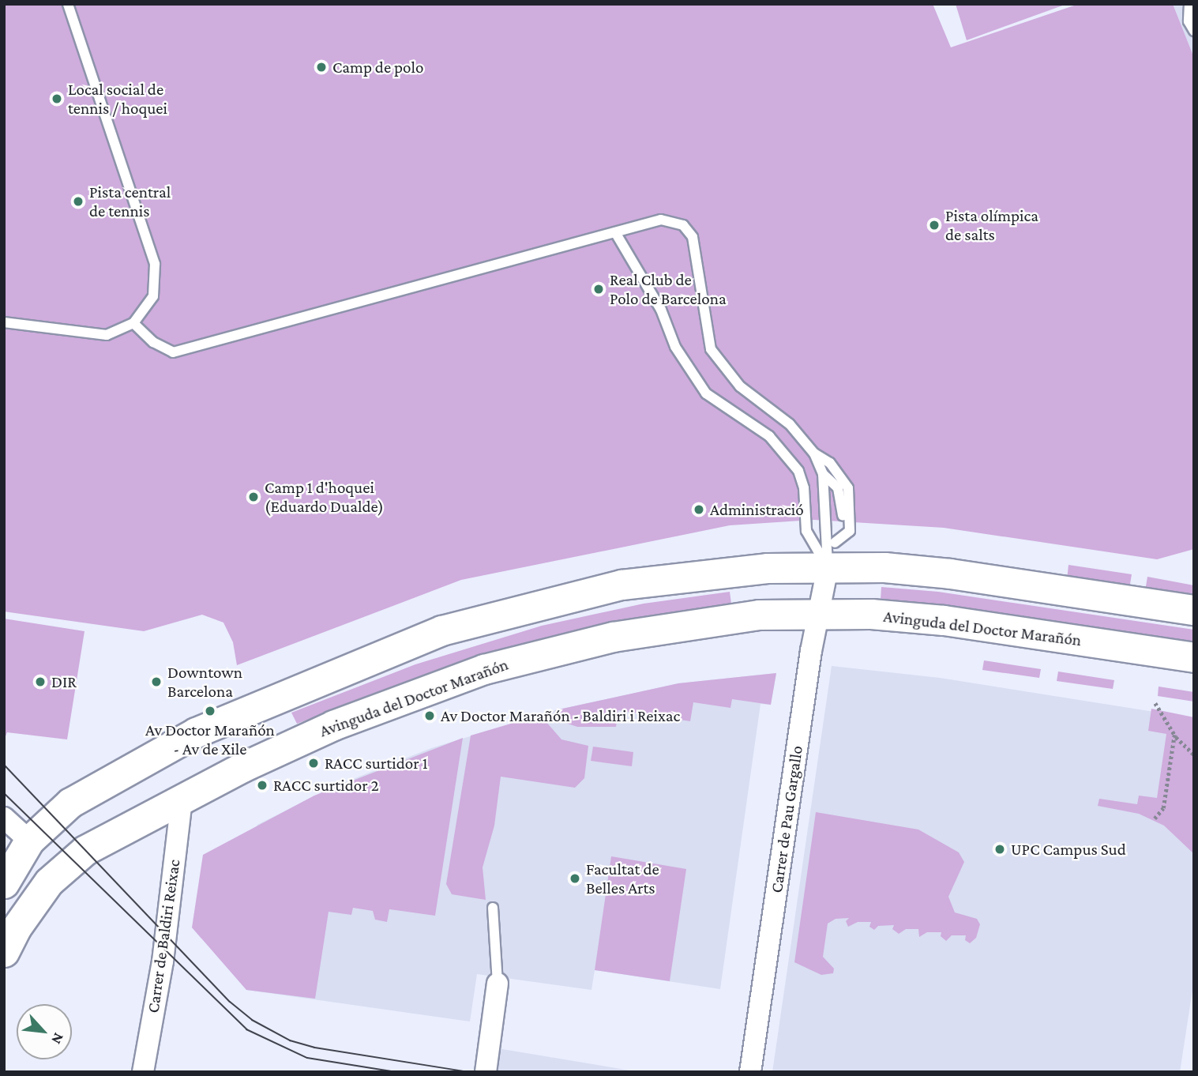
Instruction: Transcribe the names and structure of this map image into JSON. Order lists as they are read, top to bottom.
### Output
{
  "streets": {
    "street": ["Avinguda del Doctor Marañón", "Carrer de Pau Gargallo", "Carrer de Baldiri Reixac"]
  },
  "crossings": [
    ["Avinguda del Doctor Marañón", "Carrer de Pau Gargallo"],
    ["Avinguda del Doctor Marañón", "Carrer de Baldiri Reixac"]
  ],
  "places": [
    "Camp de polo",
    "Local social de tennis / hoquei",
    "Pista central de tennis",
    "Pista olímpica de salts",
    "Real Club de Polo de Barcelona",
    "Camp 1 d'hoquei (Eduardo Dualde)",
    "Administració",
    "DIR",
    "Downtown Barcelona",
    "Av Doctor Marañón - Av de Xile",
    "Av Doctor Marañón - Baldiri i Reixac",
    "RACC surtidor 1",
    "RACC surtidor 2",
    "UPC Campus Sud",
    "Facultat de Belles Arts"
  ],
  "north": "bottom right"
}
